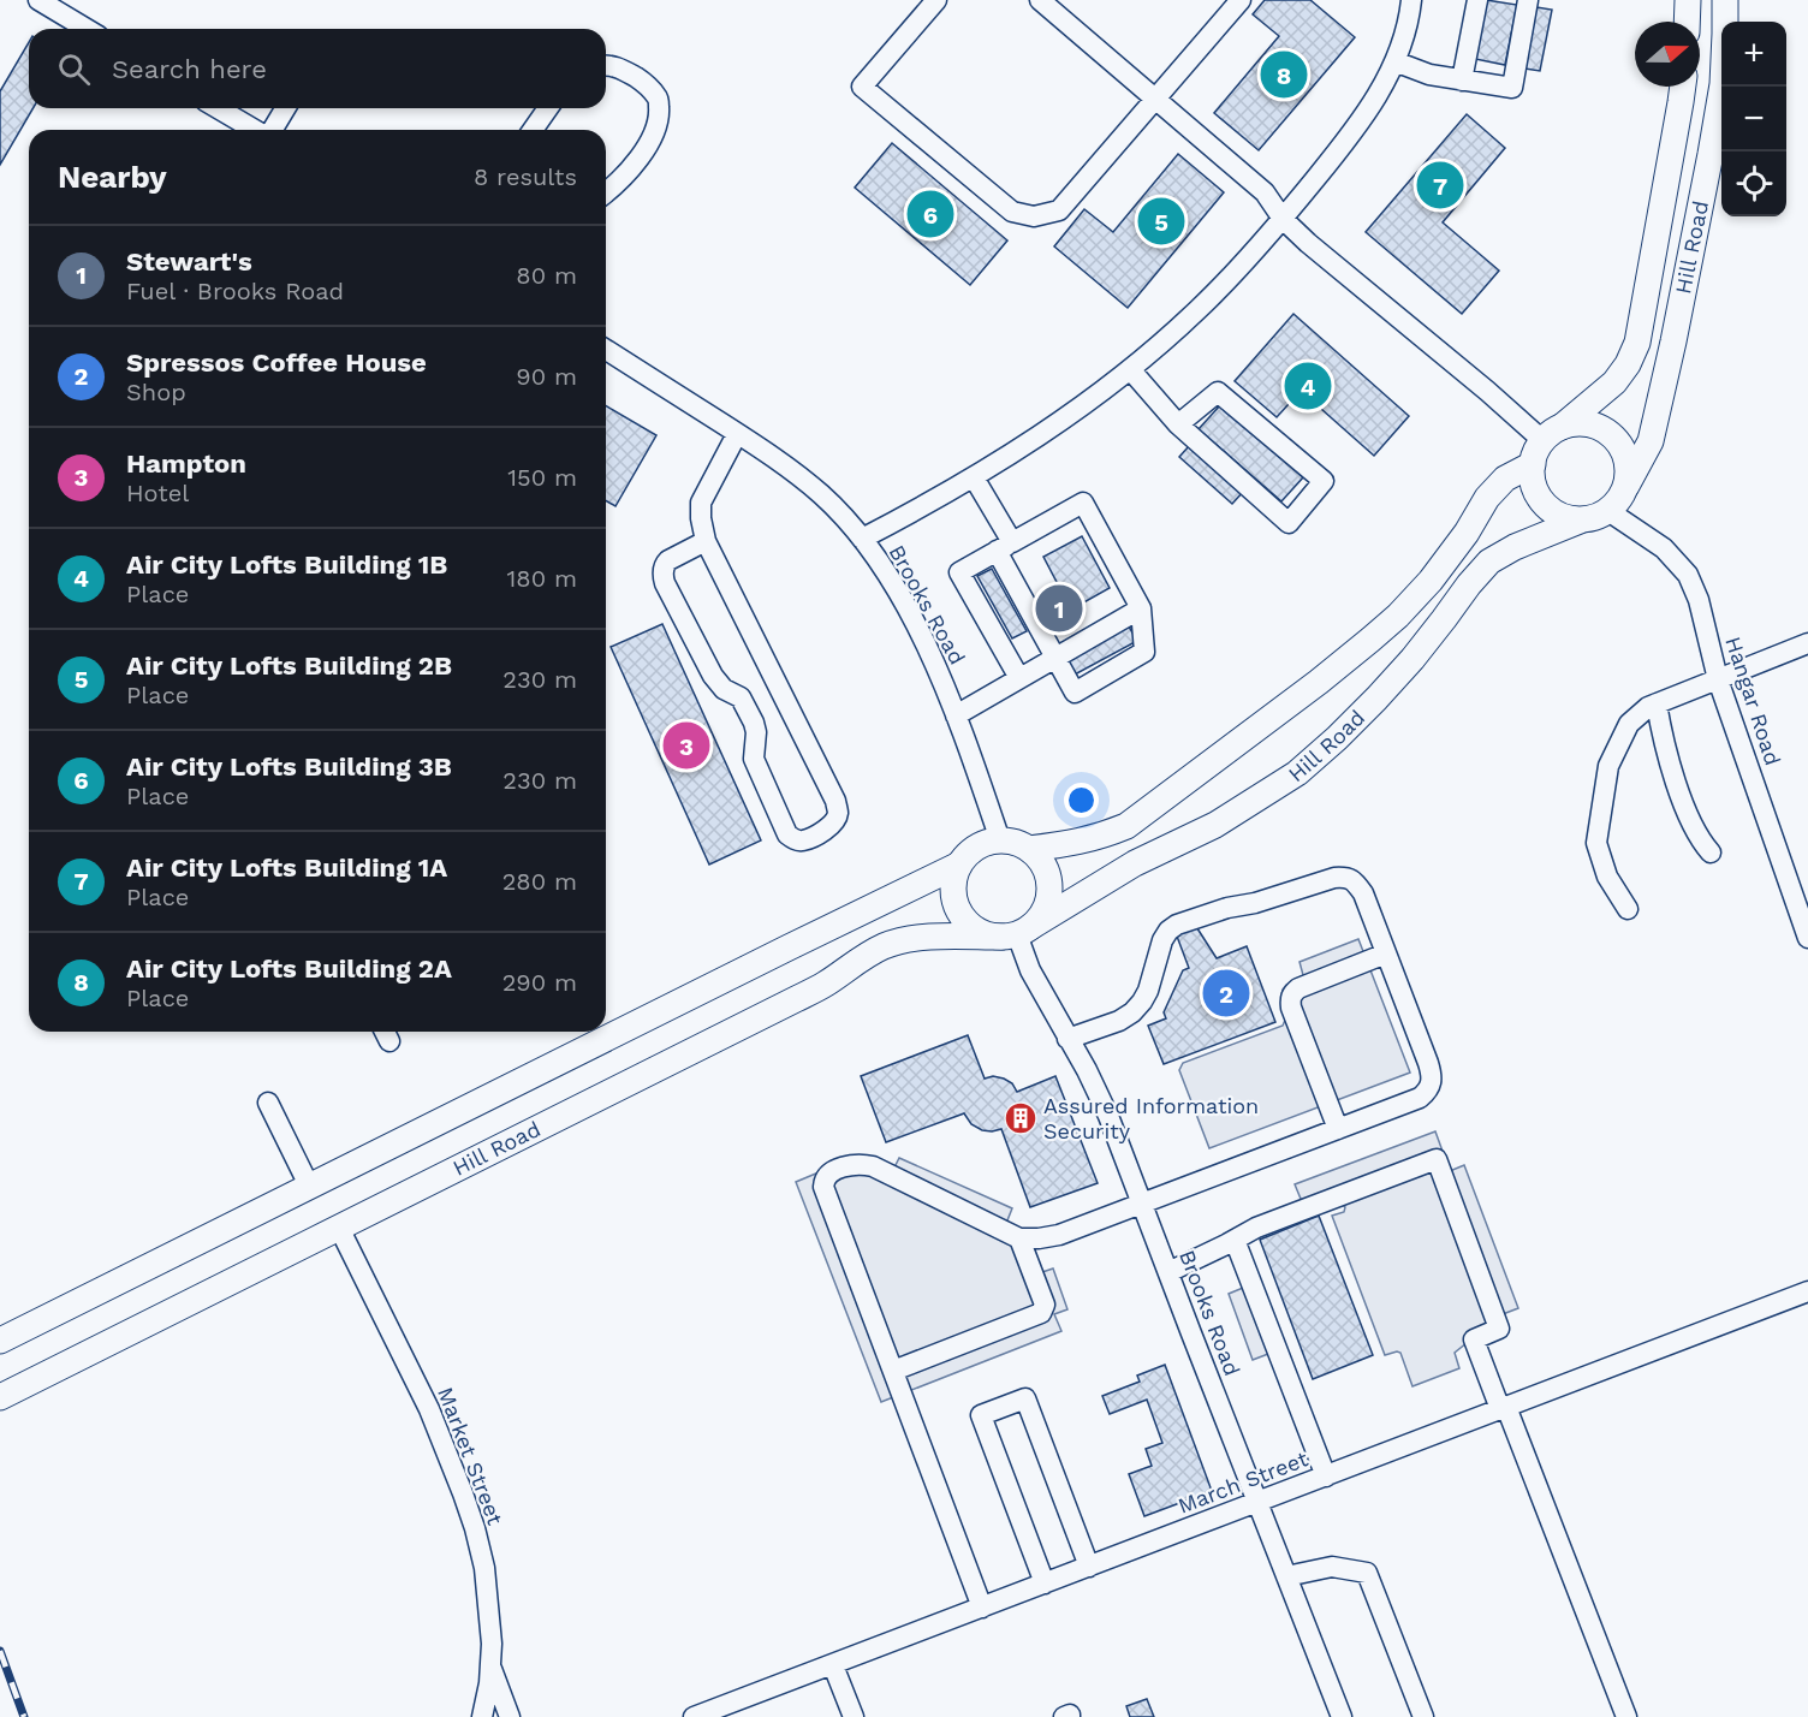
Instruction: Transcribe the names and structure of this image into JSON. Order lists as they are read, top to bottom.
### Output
{
  "streets": {
    "main road": ["Hill Road"],
    "street": [
      "Brooks Road",
      "Hangar Road",
      "Market Street",
      "March Street"
    ]
  },
  "crossings": [
    ["Hill Road", "Brooks Road"],
    ["Hill Road", "Hangar Road"],
    ["Hill Road", "Market Street"],
    ["Brooks Road", "March Street"]
  ],
  "places": {
    "building": ["Assured Information Security"]
  },
  "north": "right",
  "page": {
    "map_buttons": ["+", "−"],
    "search": "Search here",
    "pins": [
      "8",
      "7",
      "6",
      "5",
      "4",
      "1",
      "3",
      "2"
    ],
    "heading": ["Nearby", "8 results"],
    "list": [
      {
        "mark": "1",
        "name": "Stewart's",
        "note": "Fuel · Brooks Road",
        "value": "80 m"
      },
      {
        "mark": "2",
        "name": "Spressos Coffee House",
        "note": "Shop",
        "value": "90 m"
      },
      {
        "mark": "3",
        "name": "Hampton",
        "note": "Hotel",
        "value": "150 m"
      },
      {
        "mark": "4",
        "name": "Air City Lofts Building 1B",
        "note": "Place",
        "value": "180 m"
      },
      {
        "mark": "5",
        "name": "Air City Lofts Building 2B",
        "note": "Place",
        "value": "230 m"
      },
      {
        "mark": "6",
        "name": "Air City Lofts Building 3B",
        "note": "Place",
        "value": "230 m"
      },
      {
        "mark": "7",
        "name": "Air City Lofts Building 1A",
        "note": "Place",
        "value": "280 m"
      },
      {
        "mark": "8",
        "name": "Air City Lofts Building 2A",
        "note": "Place",
        "value": "290 m"
      }
    ]
  }
}
